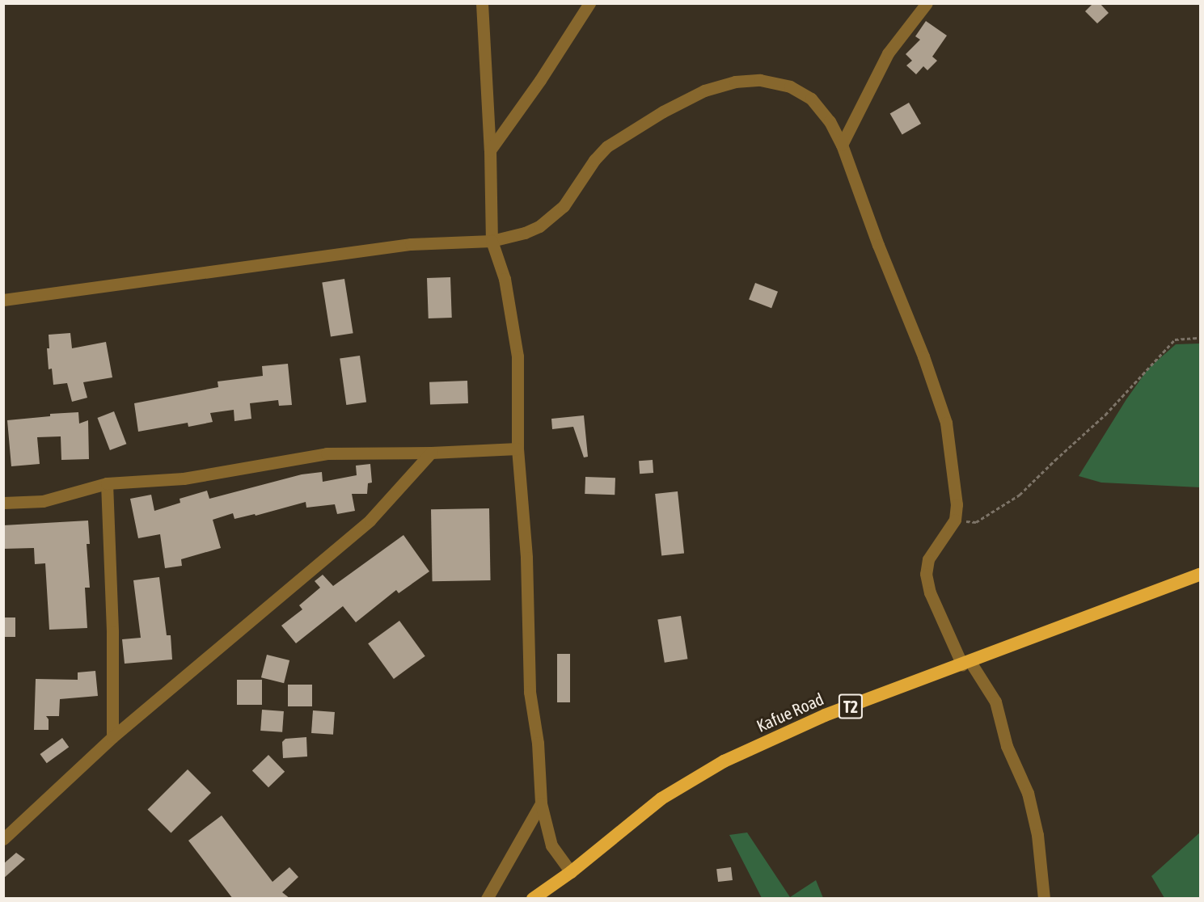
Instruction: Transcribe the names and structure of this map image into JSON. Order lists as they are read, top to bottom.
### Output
{
  "streets": {
    "highway": ["T2", "Kafue Road"]
  }
}
